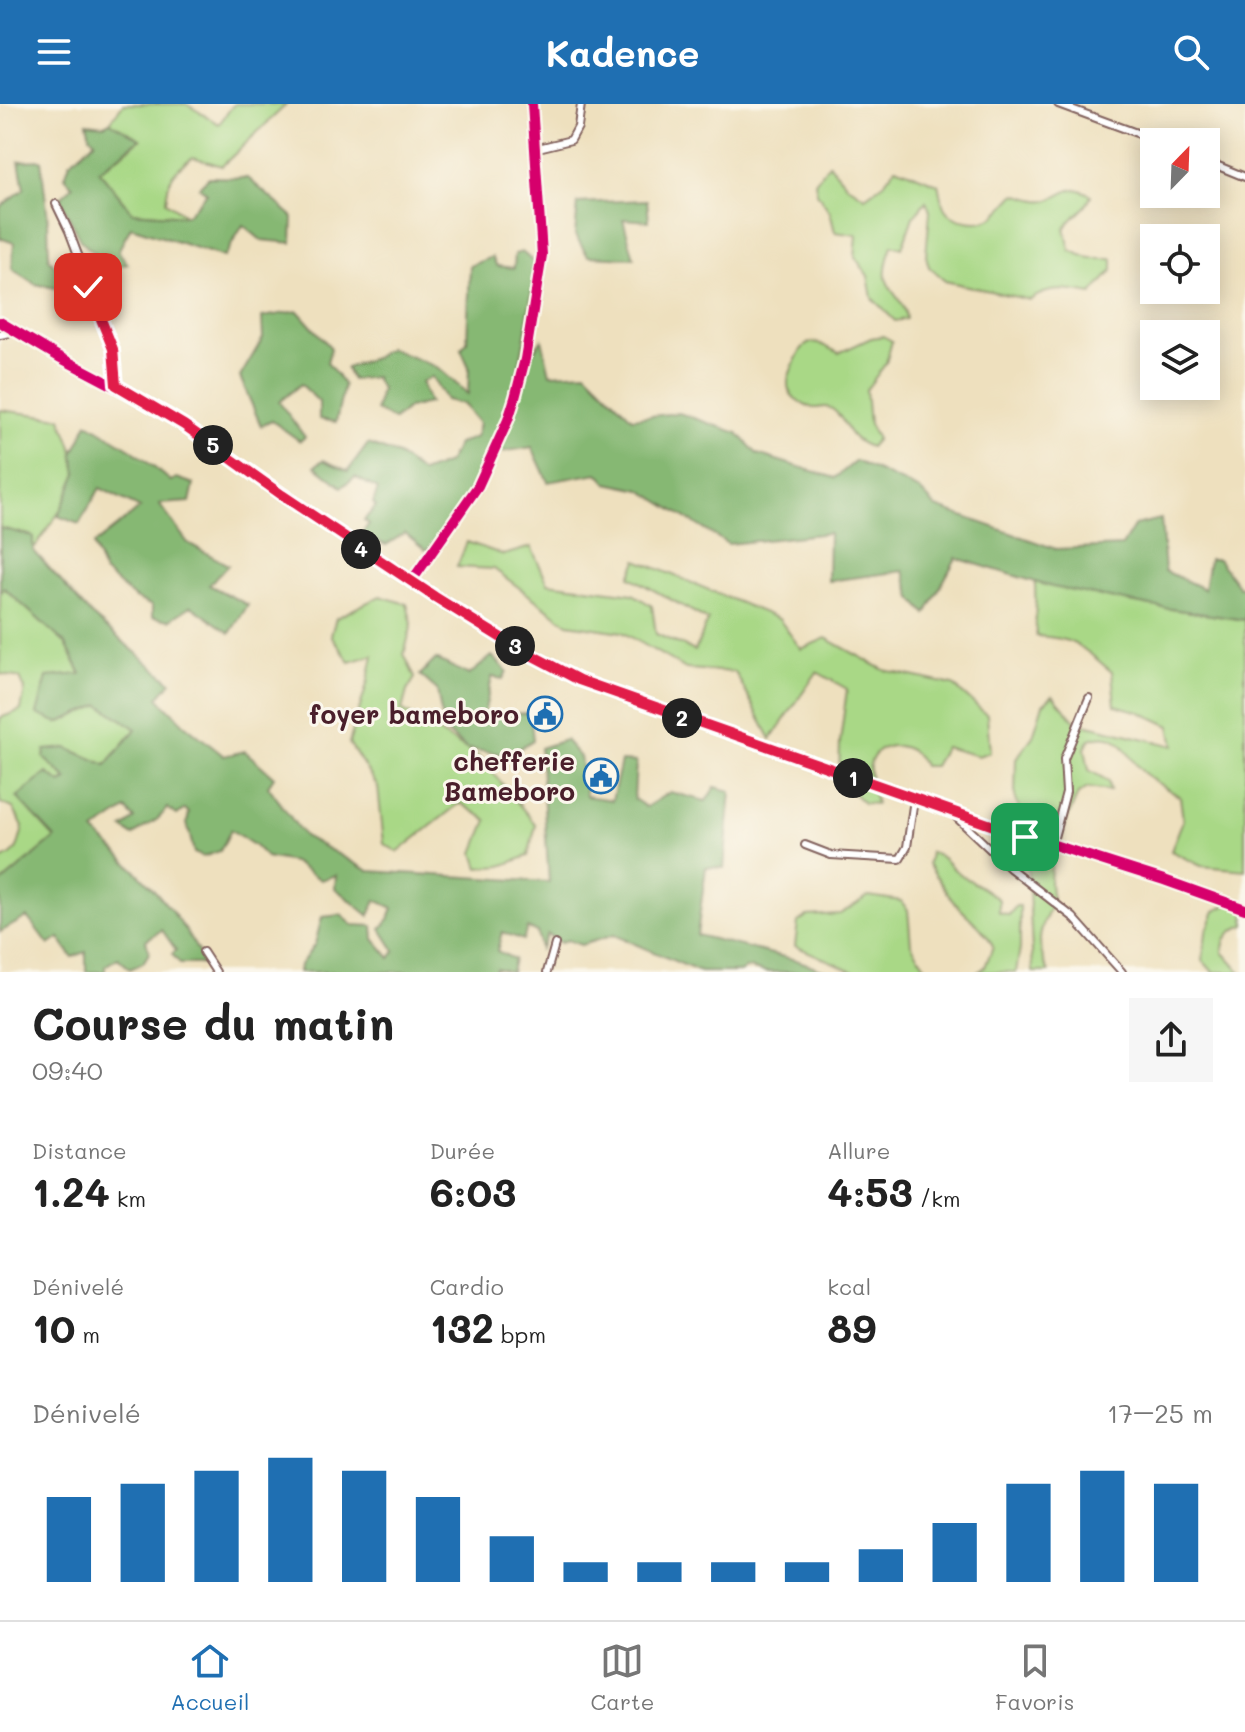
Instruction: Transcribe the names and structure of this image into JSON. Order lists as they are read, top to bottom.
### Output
{
  "places": {
    "public building": ["foyer bameboro", "chefferie Bameboro"]
  },
  "north": "top right",
  "page": {
    "header": "Kadence",
    "pins": [
      "5",
      "4",
      "3",
      "2",
      "1"
    ],
    "heading": ["Course du matin", "09:40"],
    "stats": [
      ["Distance", "1.24 km"],
      ["Durée", "6:03"],
      ["Allure", "4:53 /km"],
      ["Dénivelé", "10 m"],
      ["Cardio", "132 bpm"],
      ["kcal", "89"]
    ],
    "chart": ["Dénivelé", "17–25 m"],
    "tabs": ["Accueil", "Carte", "Favoris"]
  }
}
